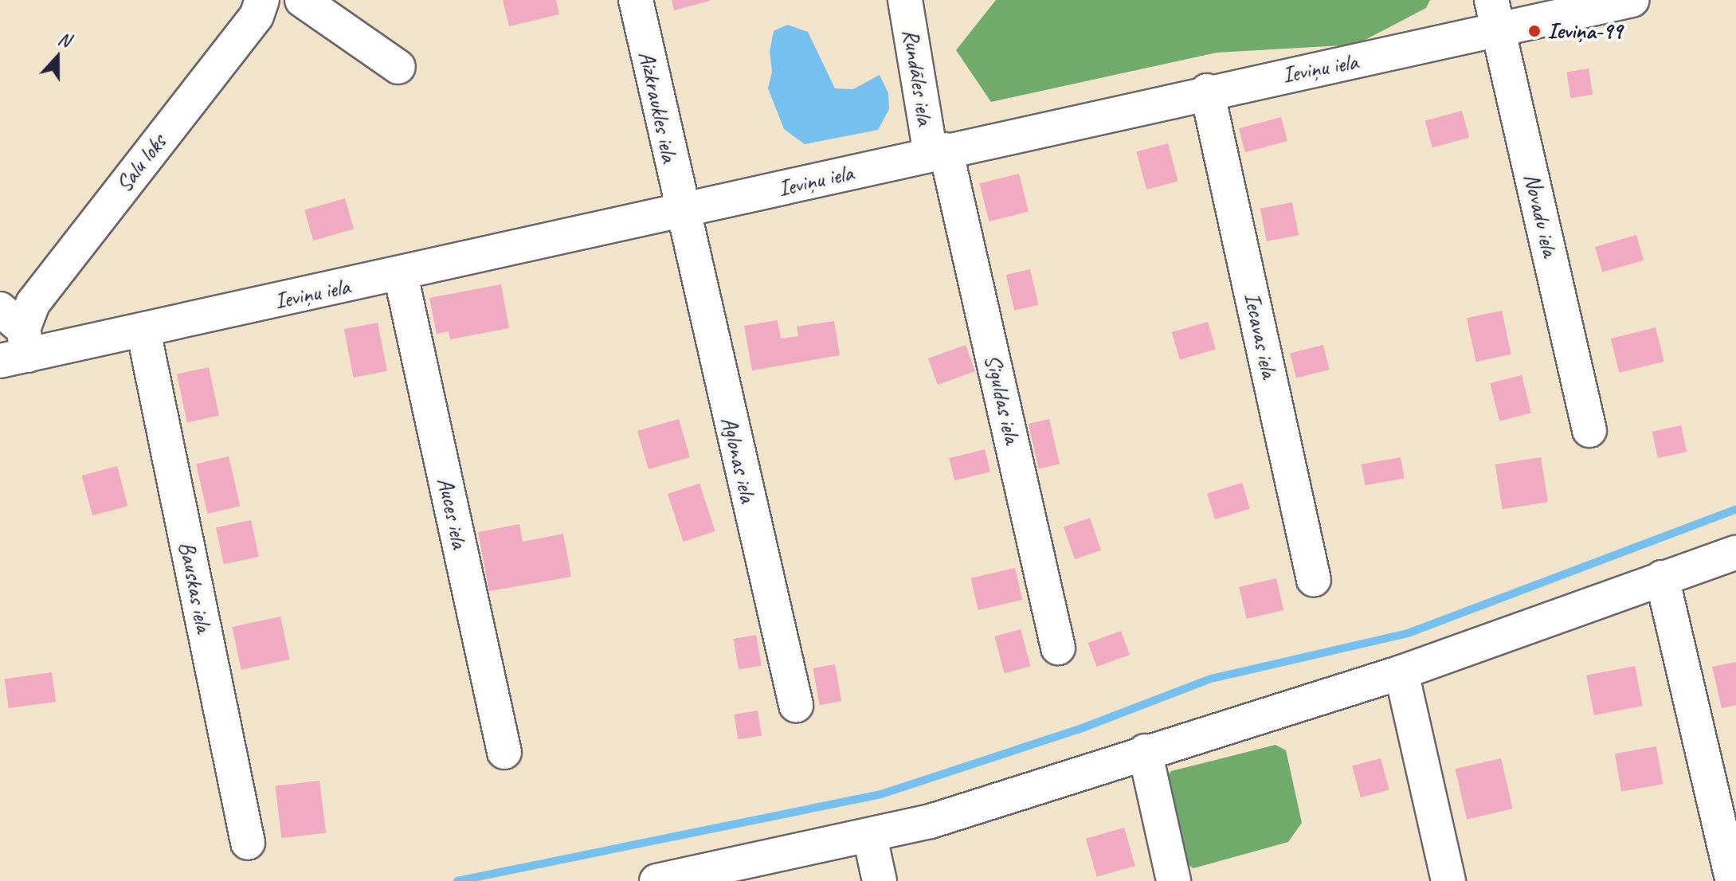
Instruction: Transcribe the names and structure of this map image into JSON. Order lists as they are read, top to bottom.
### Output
{
  "streets": {
    "street": [
      "Ieviņu iela",
      "Rundāles iela",
      "Aizkraukles iela",
      "Salu loks",
      "Novadu iela",
      "Iecavas iela",
      "Siguldas iela",
      "Aglonas iela",
      "Auces iela",
      "Bauskas iela"
    ]
  },
  "crossings": [
    ["Ieviņu iela", "Rundāles iela"],
    ["Ieviņu iela", "Aizkraukles iela"],
    ["Ieviņu iela", "Salu loks"],
    ["Ieviņu iela", "Novadu iela"],
    ["Ieviņu iela", "Iecavas iela"],
    ["Ieviņu iela", "Siguldas iela"],
    ["Ieviņu iela", "Aglonas iela"],
    ["Ieviņu iela", "Auces iela"],
    ["Ieviņu iela", "Bauskas iela"],
    ["Rundāles iela", "Siguldas iela"],
    ["Aizkraukles iela", "Aglonas iela"]
  ],
  "places": ["Ieviņa-99"],
  "north": "top"
}
